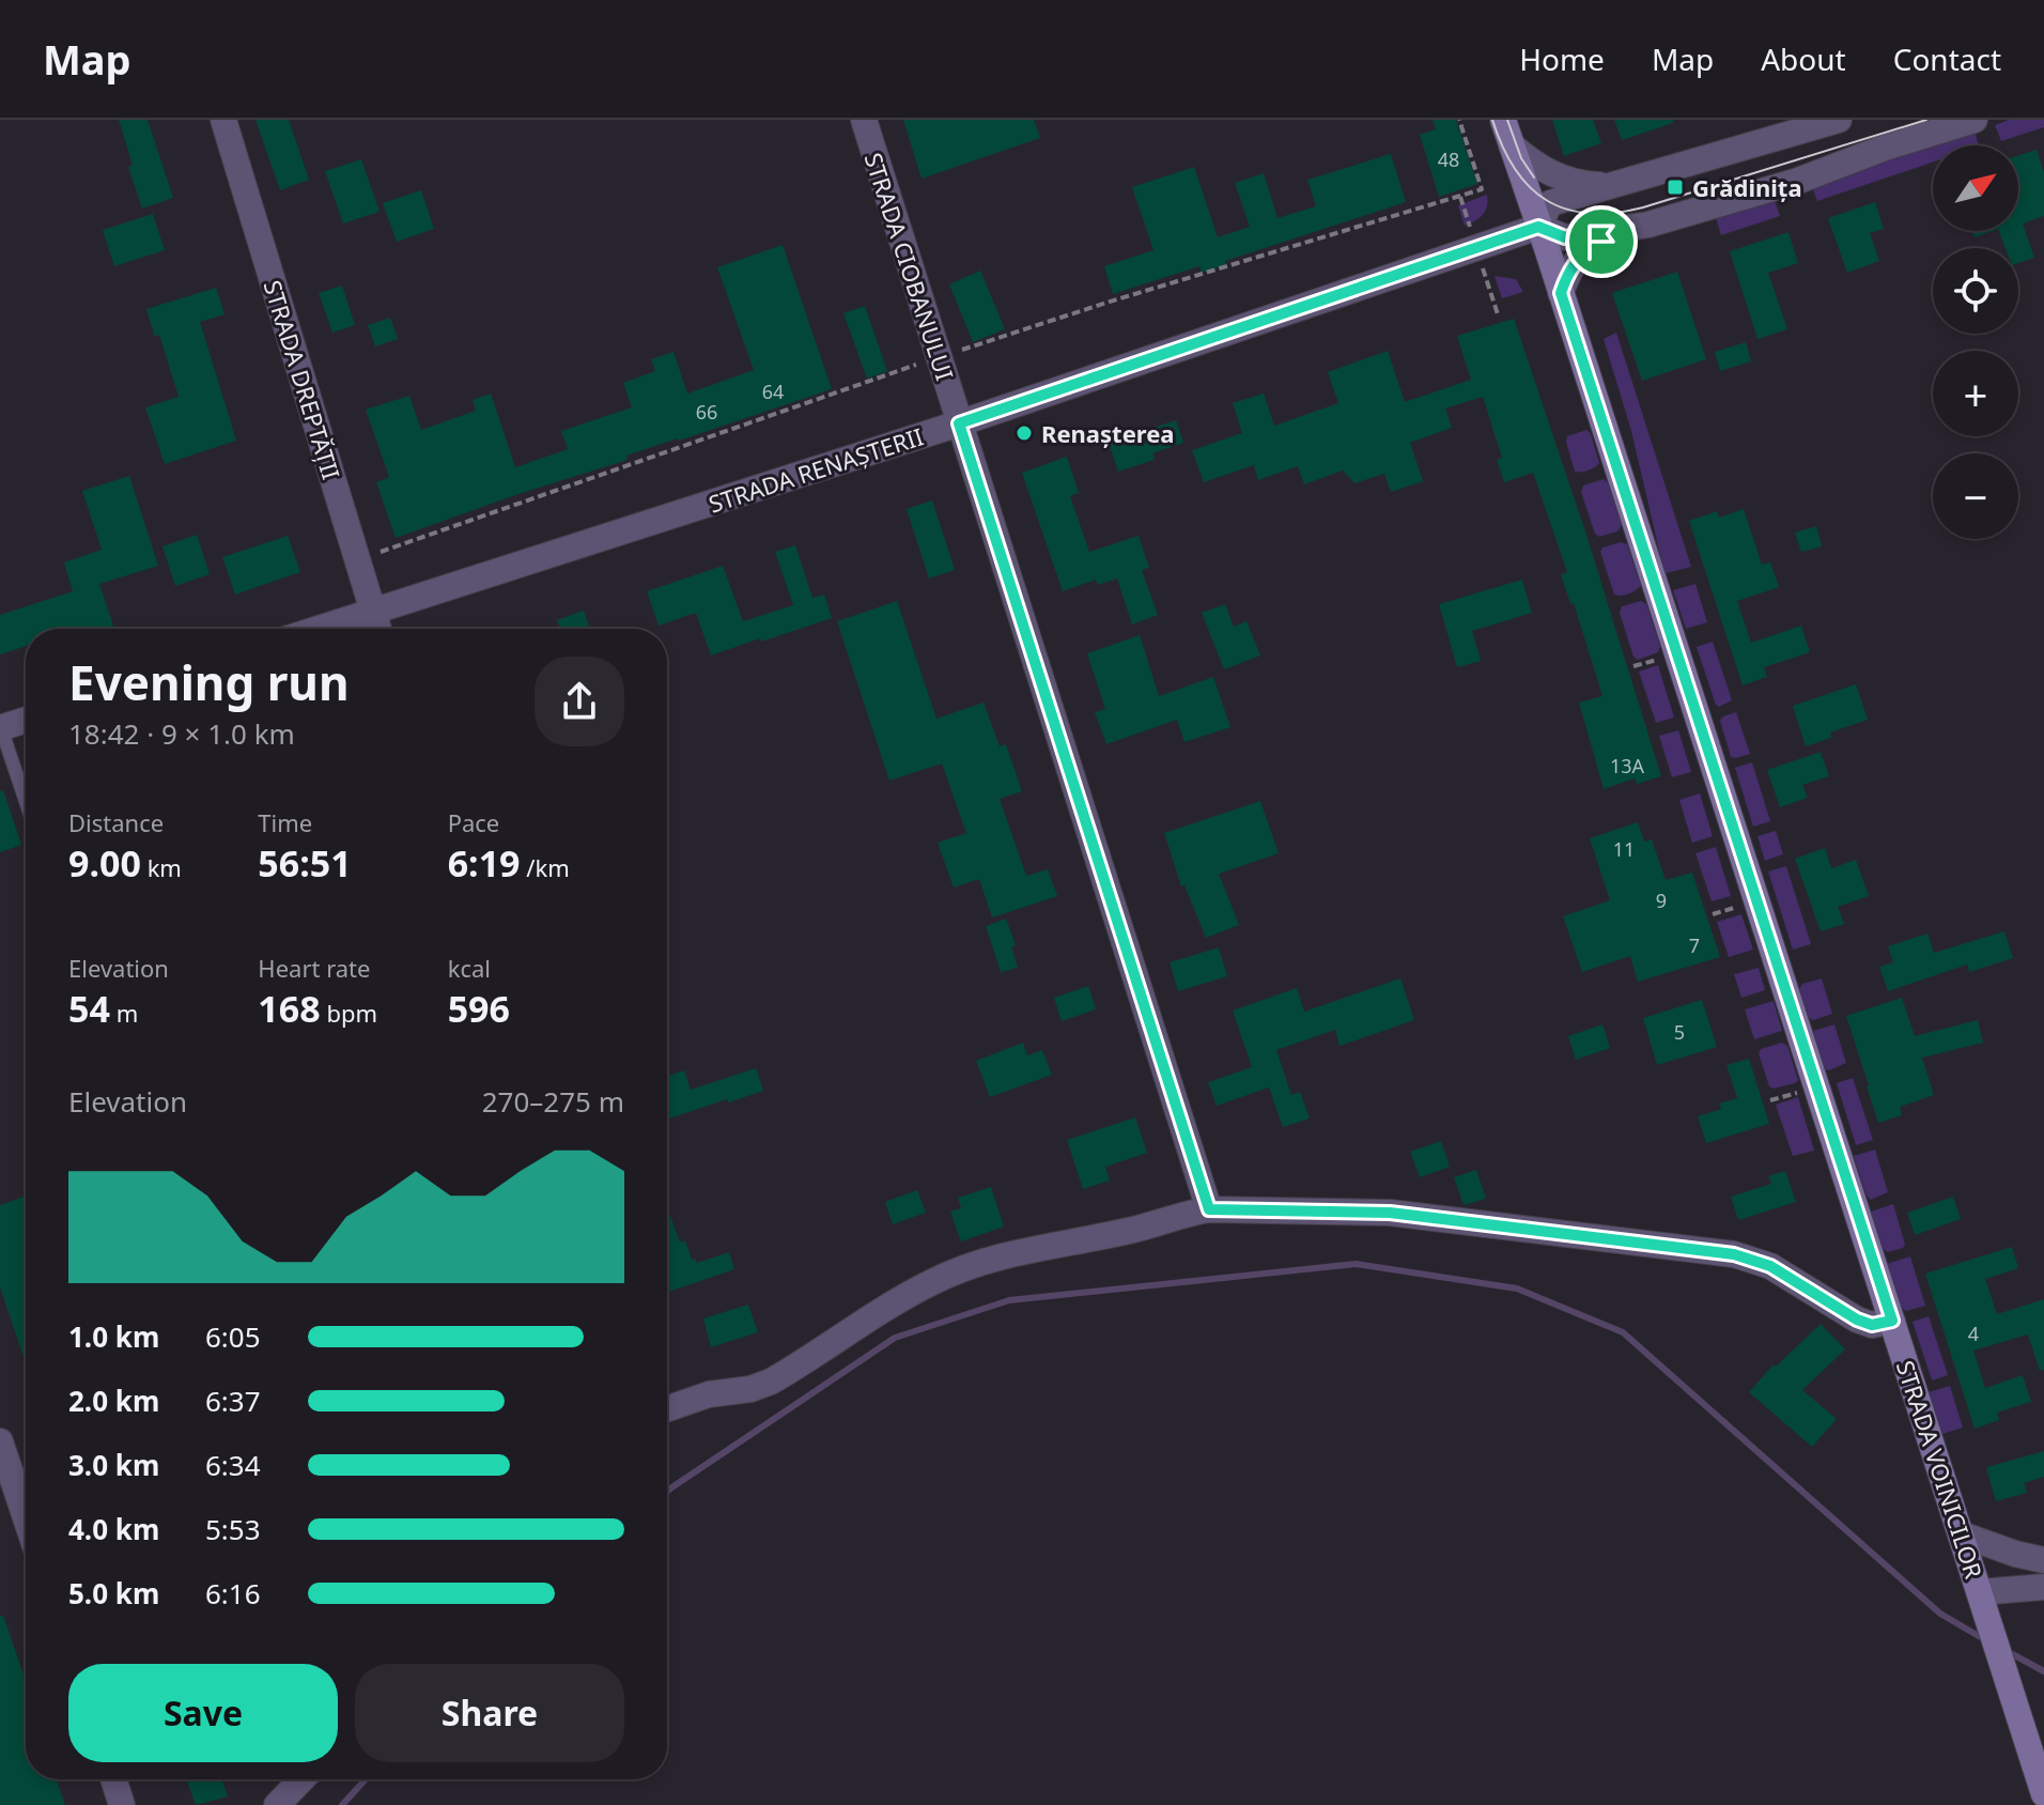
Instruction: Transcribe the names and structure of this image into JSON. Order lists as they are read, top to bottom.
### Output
{
  "streets": {
    "main road": ["STRADA VOINICILOR"],
    "street": ["STRADA CIOBANULUI", "STRADA DREPTĂȚII", "STRADA RENAȘTERII"]
  },
  "crossings": [
    ["STRADA CIOBANULUI", "STRADA RENAȘTERII"],
    ["STRADA DREPTĂȚII", "STRADA RENAȘTERII"],
    ["STRADA RENAȘTERII", "STRADA VOINICILOR"]
  ],
  "places": {
    "transit": ["Grădinița"],
    "other": ["Renașterea"]
  },
  "house_numbers": [
    "48",
    "64",
    "66",
    "13A",
    "11",
    "9",
    "7",
    "5",
    "4"
  ],
  "north": "top right",
  "page": {
    "header": "Map",
    "nav": [
      "Home",
      "Map",
      "About",
      "Contact"
    ],
    "map_buttons": ["+", "−"],
    "heading": ["Evening run", "18:42 · 9 × 1.0 km"],
    "stats": [
      ["Distance", "9.00 km"],
      ["Time", "56:51"],
      ["Pace", "6:19 /km"],
      ["Elevation", "54 m"],
      ["Heart rate", "168 bpm"],
      ["kcal", "596"]
    ],
    "chart": ["Elevation", "270–275 m"],
    "list": [
      {
        "name": "1.0 km",
        "note": "6:05"
      },
      {
        "name": "2.0 km",
        "note": "6:37"
      },
      {
        "name": "3.0 km",
        "note": "6:34"
      },
      {
        "name": "4.0 km",
        "note": "5:53"
      },
      {
        "name": "5.0 km",
        "note": "6:16"
      }
    ],
    "buttons": ["Save", "Share"]
  }
}
